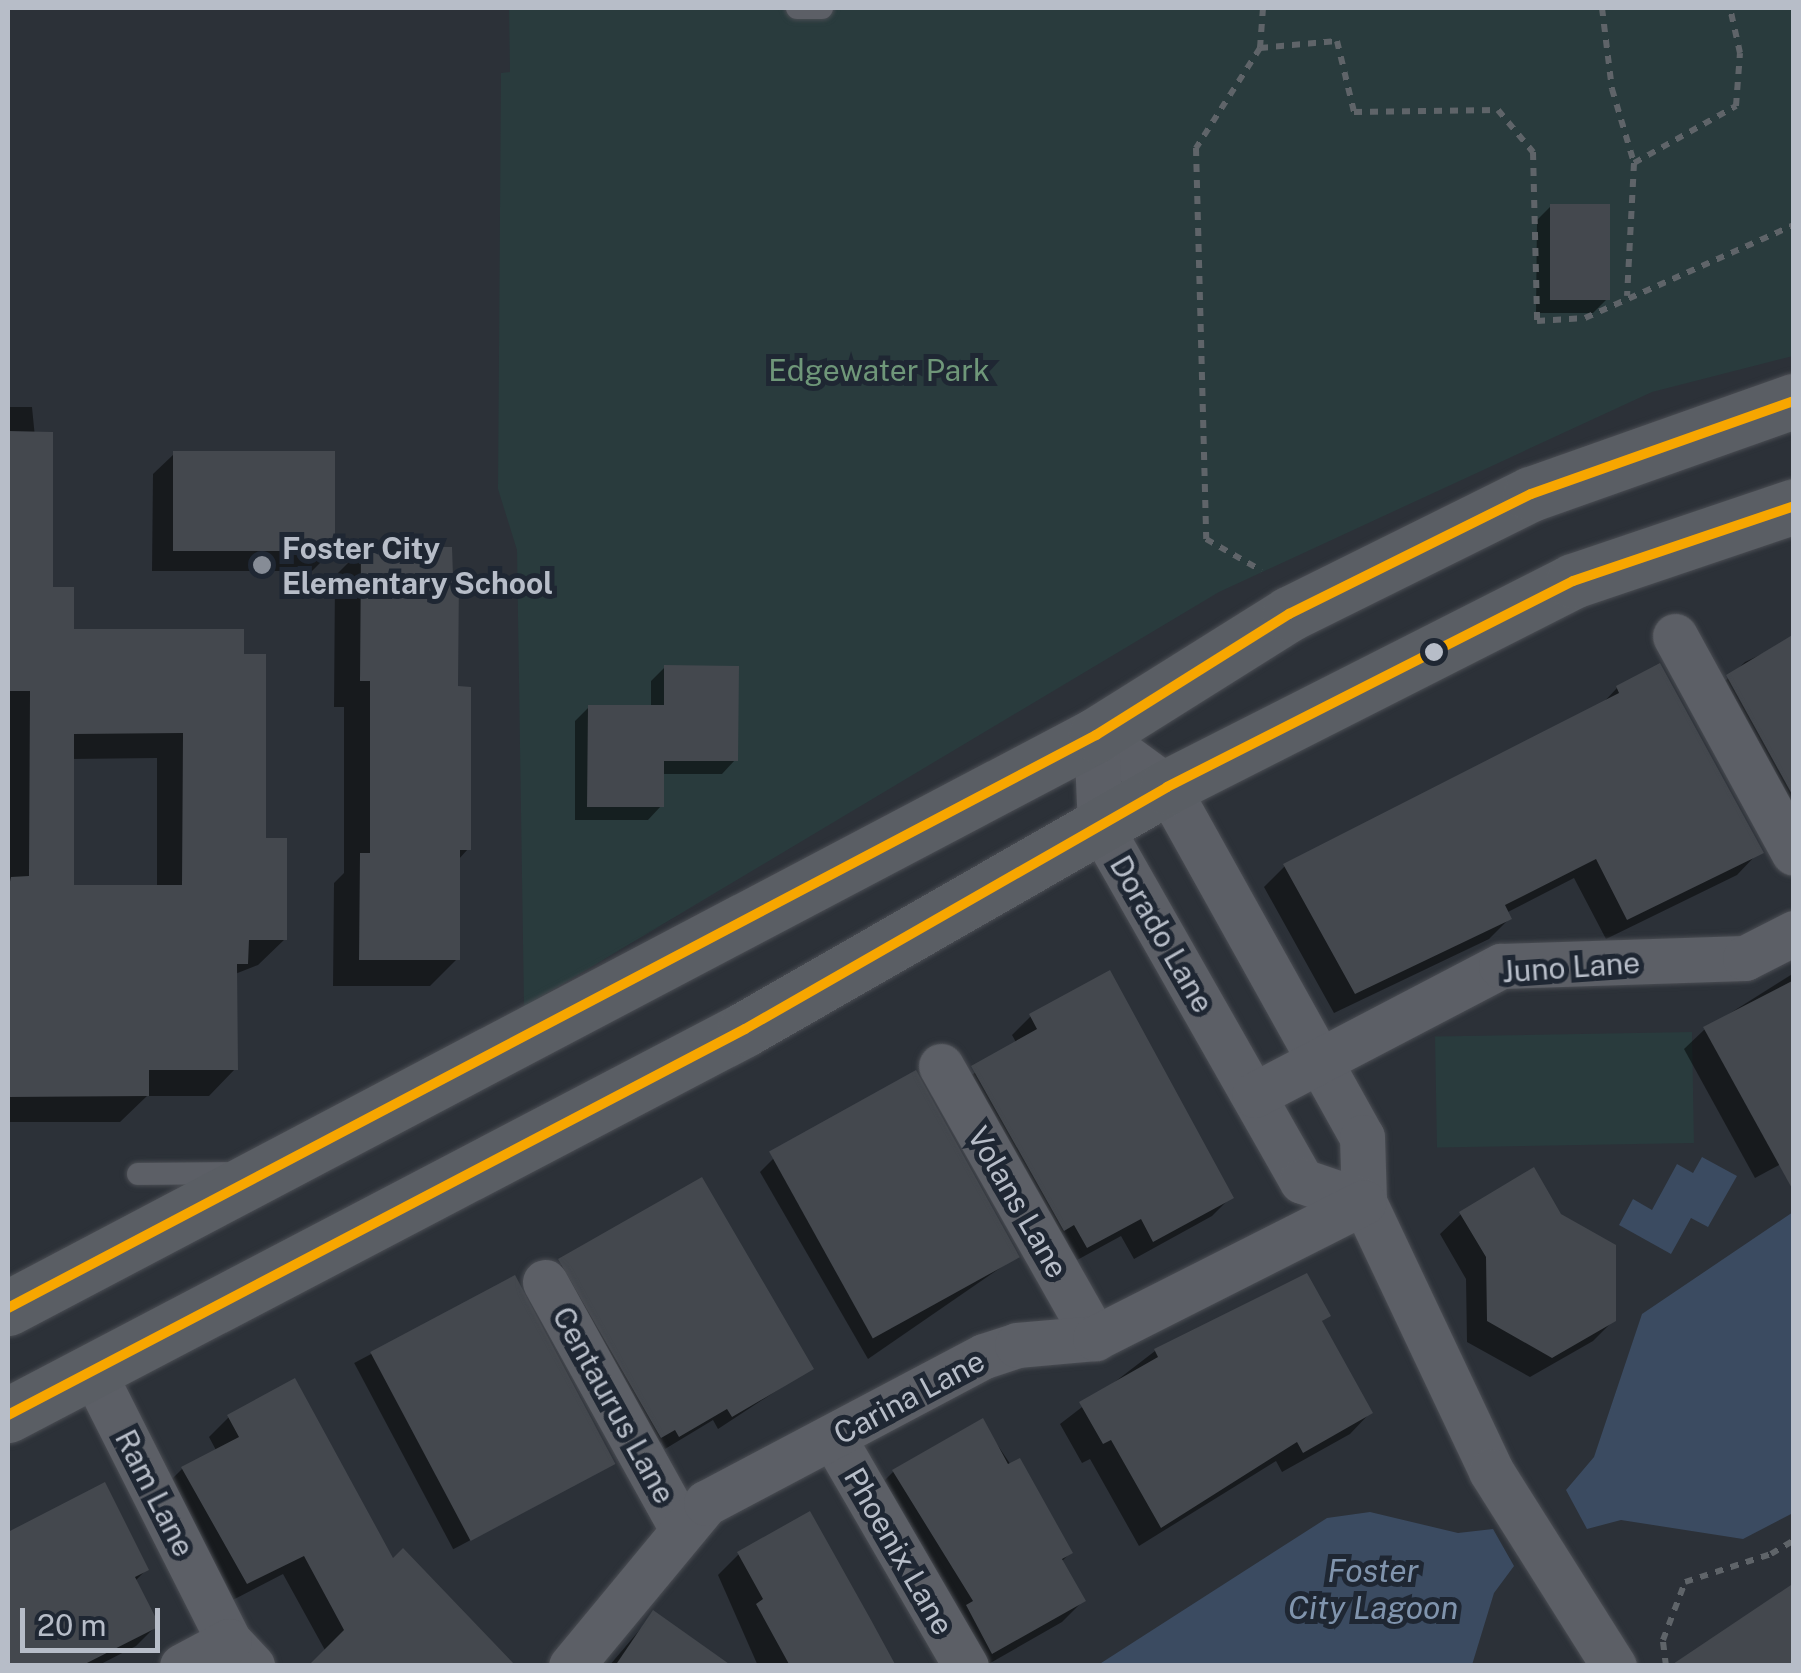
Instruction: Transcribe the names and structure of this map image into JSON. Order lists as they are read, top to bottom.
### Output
{
  "streets": {
    "street": [
      "Dorado Lane",
      "Juno Lane",
      "Volans Lane",
      "Carina Lane",
      "Centaurus Lane",
      "Ram Lane",
      "Phoenix Lane"
    ]
  },
  "crossings": [
    ["Dorado Lane", "Juno Lane"],
    ["Dorado Lane", "Carina Lane"],
    ["Volans Lane", "Carina Lane"],
    ["Carina Lane", "Centaurus Lane"],
    ["Carina Lane", "Phoenix Lane"]
  ],
  "water": ["Foster City Lagoon"],
  "parks": ["Edgewater Park"],
  "places": ["Foster City Elementary School"],
  "scale_bar": "20 m"
}
